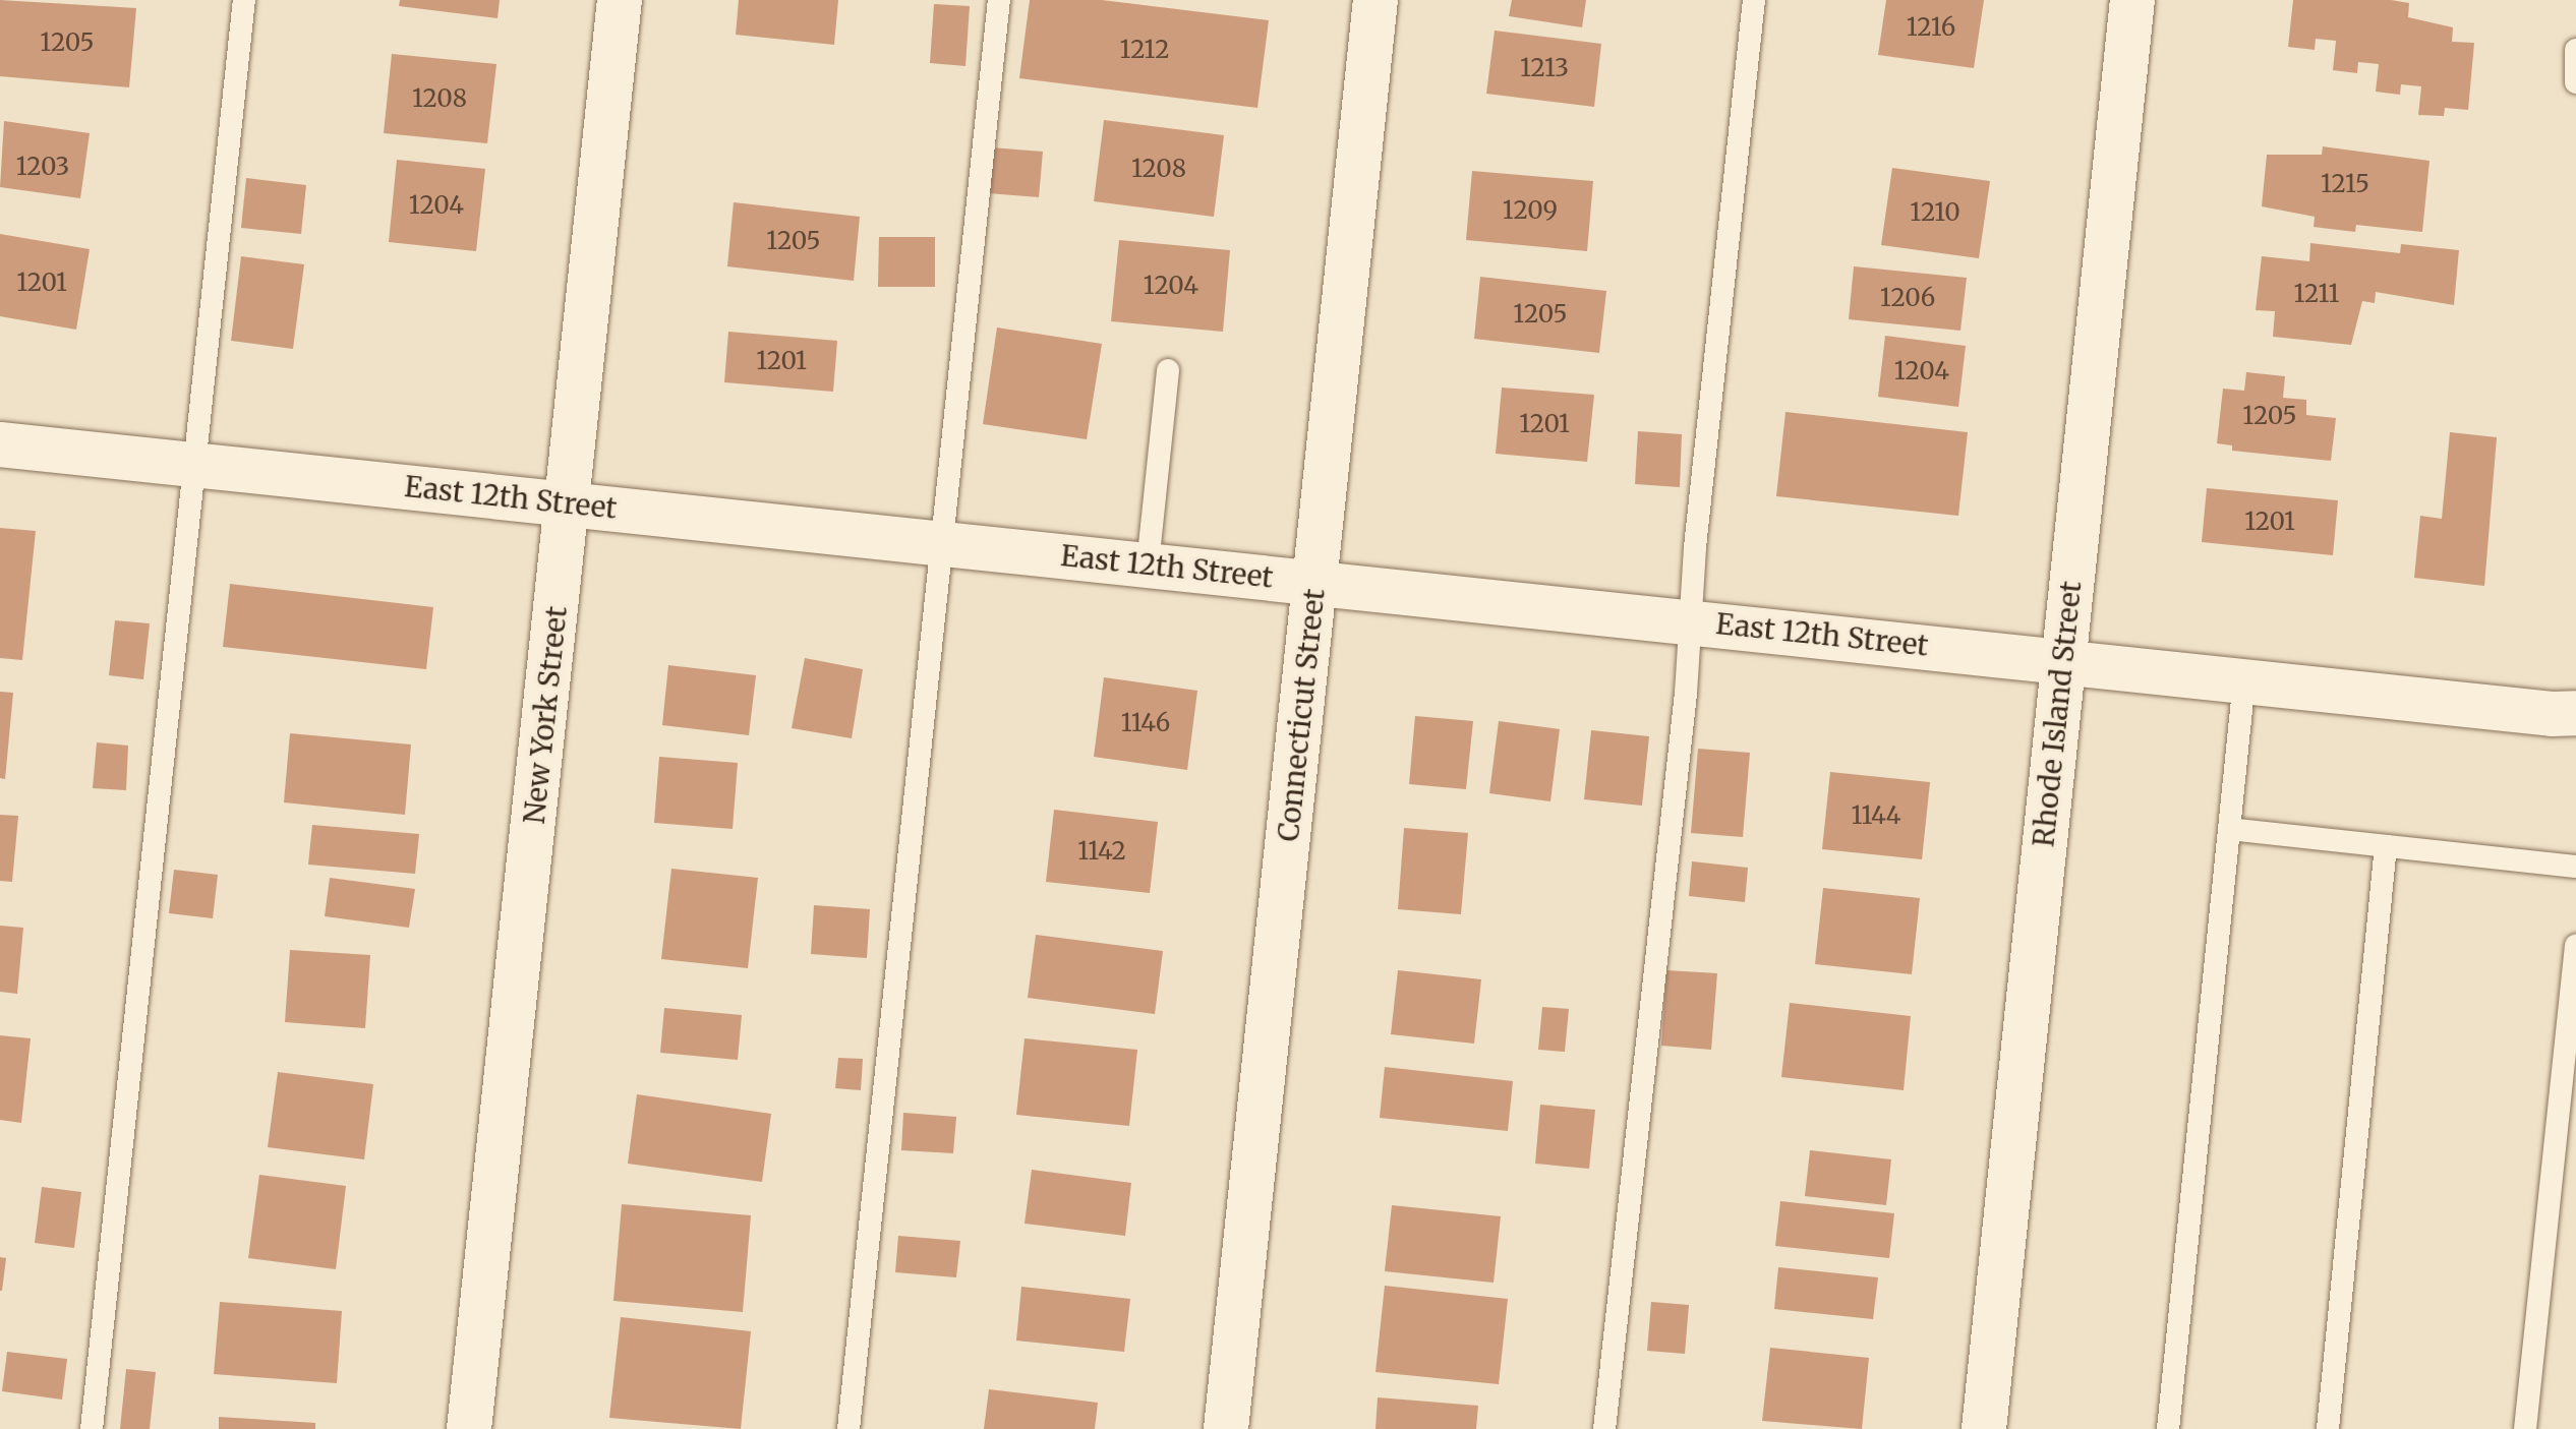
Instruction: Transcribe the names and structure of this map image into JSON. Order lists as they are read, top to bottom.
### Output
{
  "streets": {
    "street": [
      "East 12th Street",
      "Rhode Island Street",
      "New York Street",
      "Connecticut Street"
    ]
  },
  "crossings": [
    ["East 12th Street", "Rhode Island Street"],
    ["East 12th Street", "New York Street"],
    ["East 12th Street", "Connecticut Street"]
  ],
  "house_numbers": [
    "1216",
    "1205",
    "1212",
    "1213",
    "1208",
    "1203",
    "1208",
    "1215",
    "1204",
    "1209",
    "1210",
    "1205",
    "1201",
    "1204",
    "1211",
    "1206",
    "1205",
    "1201",
    "1204",
    "1205",
    "1201",
    "1201",
    "1146",
    "1144",
    "1142"
  ]
}
